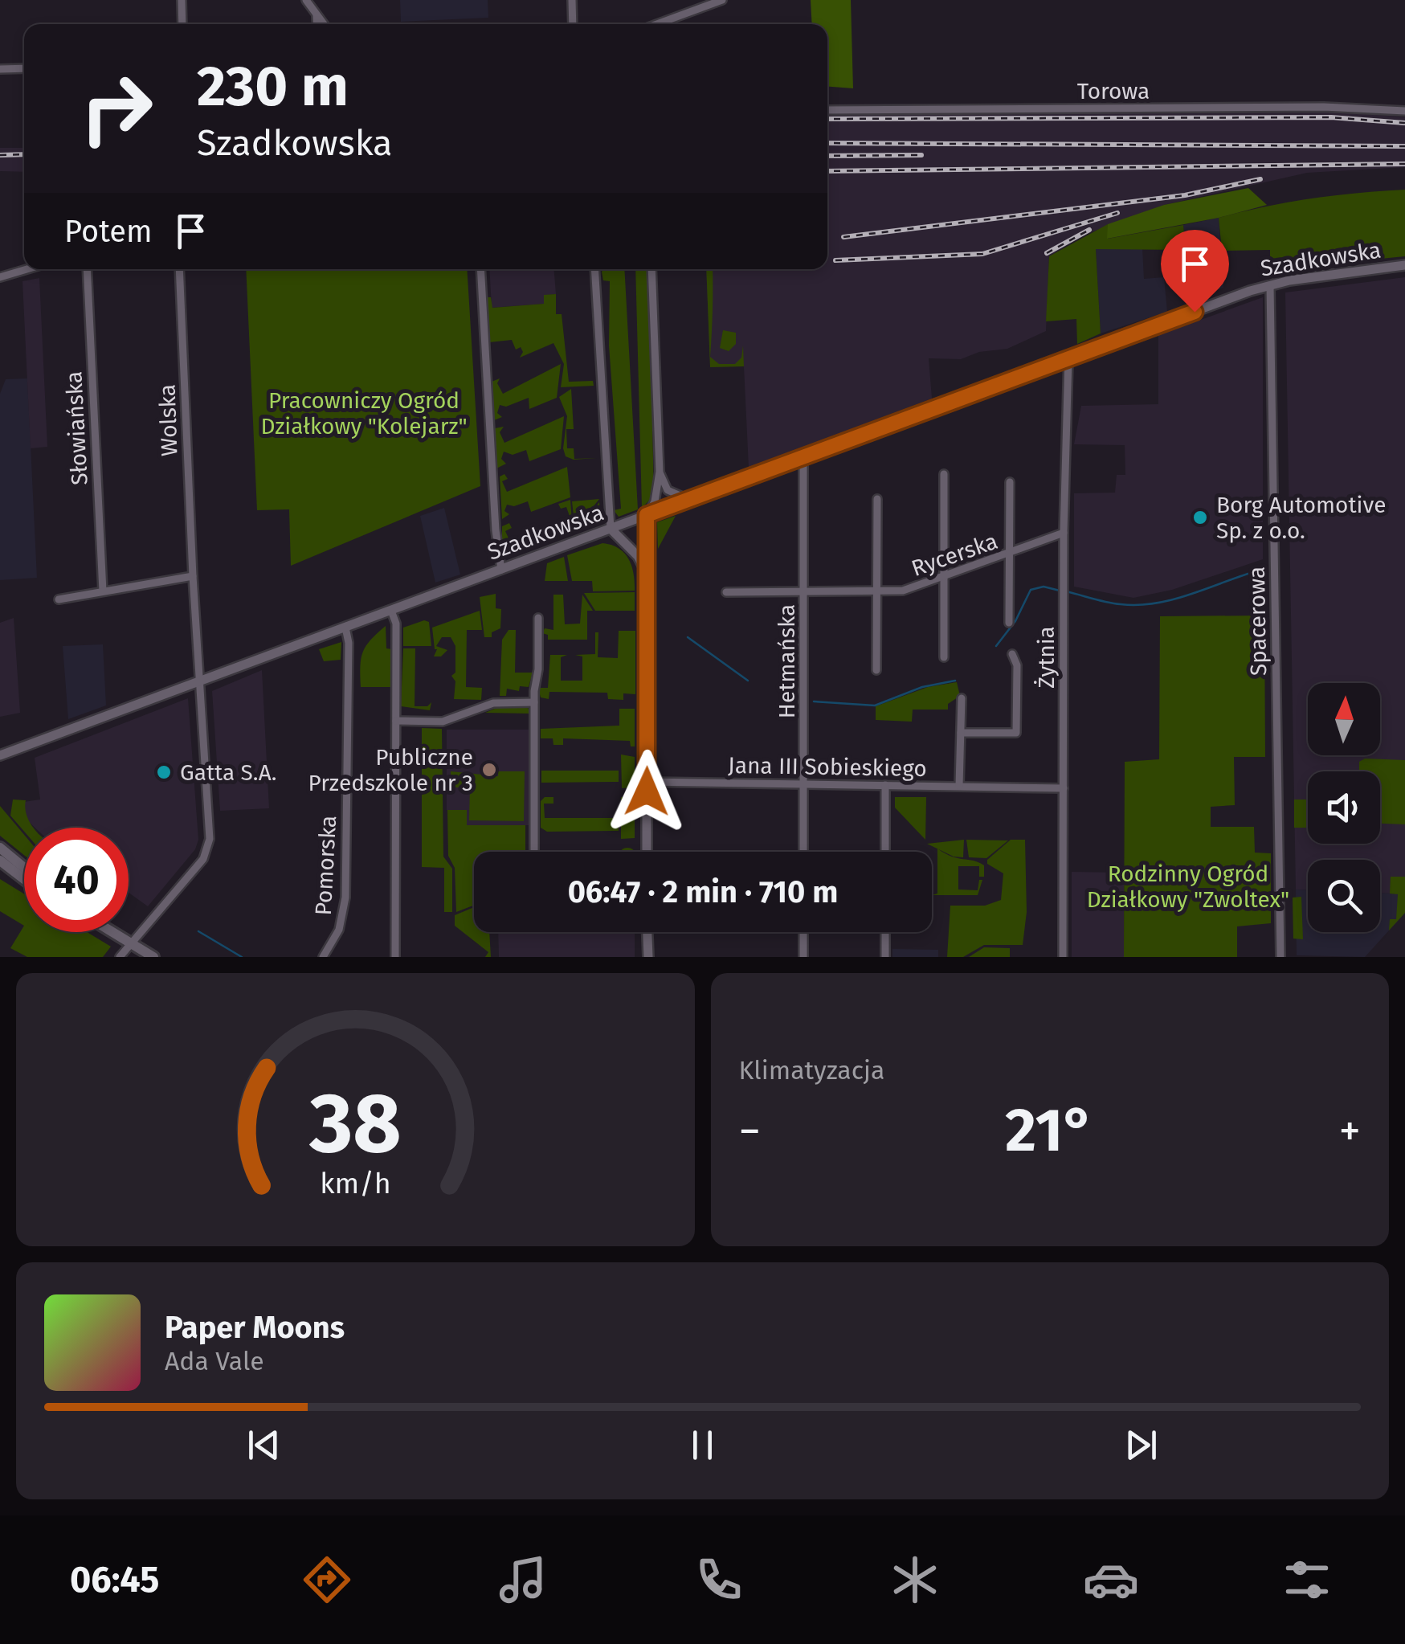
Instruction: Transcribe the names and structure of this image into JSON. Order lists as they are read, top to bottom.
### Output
{
  "streets": {
    "street": [
      "Torowa",
      "Szadkowska",
      "Wolska",
      "Słowiańska",
      "Rycerska",
      "Spacerowa",
      "Żytnia",
      "Hetmańska",
      "Jana III Sobieskiego",
      "Pomorska"
    ]
  },
  "crossings": [
    ["Szadkowska", "Wolska"],
    ["Szadkowska", "Spacerowa"],
    ["Szadkowska", "Żytnia"],
    ["Szadkowska", "Hetmańska"],
    ["Szadkowska", "Pomorska"],
    ["Rycerska", "Żytnia"],
    ["Rycerska", "Hetmańska"],
    ["Żytnia", "Jana III Sobieskiego"],
    ["Hetmańska", "Jana III Sobieskiego"]
  ],
  "parks": ["Pracowniczy Ogród Działkowy \"Kolejarz\"", "Rodzinny Ogród Działkowy \"Zwoltex\""],
  "places": ["Borg Automotive Sp. z o.o.", "Publiczne Przedszkole nr 3", "Gatta S.A."],
  "north": "top",
  "page": {
    "turn": ["230 m", "Szadkowska"],
    "then": "Potem",
    "limit": "40",
    "trip": "06:47 · 2 min · 710 m",
    "tile": "Klimatyzacja",
    "heat": ["−", "21°", "+"],
    "song": ["Paper Moons", "Ada Vale"],
    "tabs": "06:45",
    "gauge": ["38", "km/h"]
  }
}
